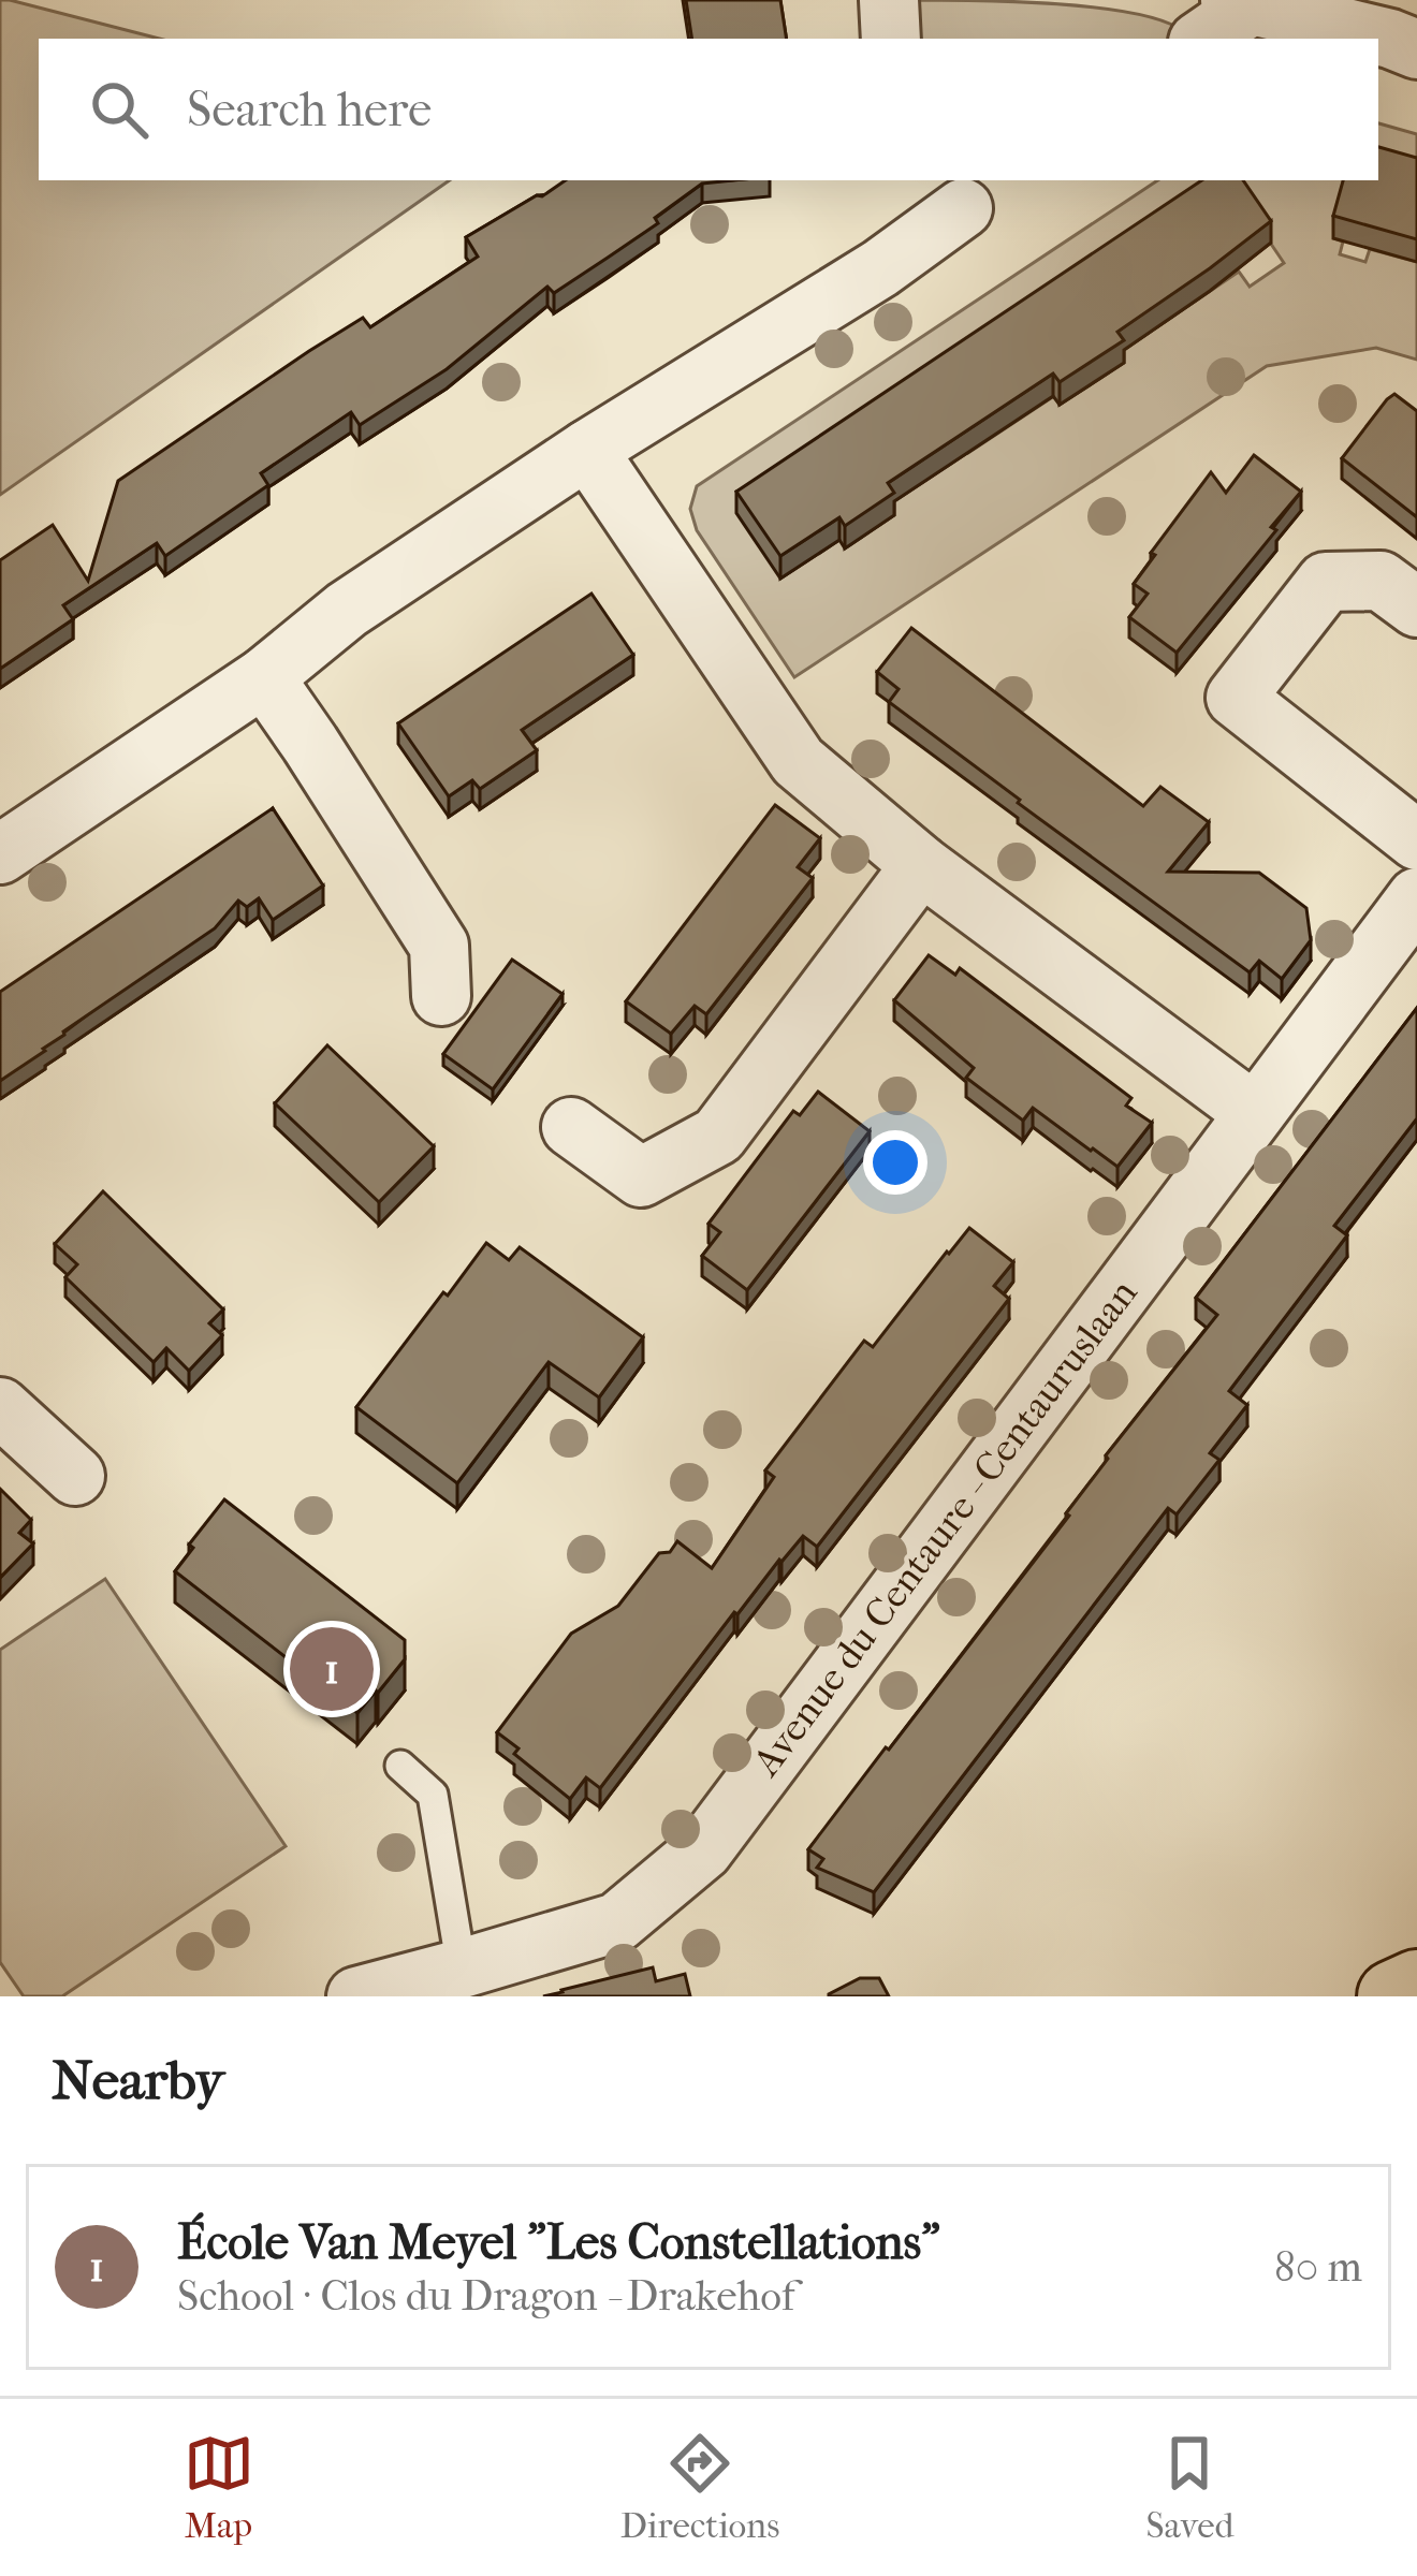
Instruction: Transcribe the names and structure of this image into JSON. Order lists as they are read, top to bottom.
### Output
{
  "streets": {
    "street": ["Avenue du Centaure - Centauruslaan"]
  },
  "page": {
    "search": "Search here",
    "pins": "1",
    "heading": "Nearby",
    "list": [
      {
        "mark": "1",
        "name": "École Van Meyel \"Les Constellations\"",
        "note": "School · Clos du Dragon - Drakehof",
        "value": "80 m"
      }
    ],
    "nav": ["Map", "Directions", "Saved"]
  }
}
